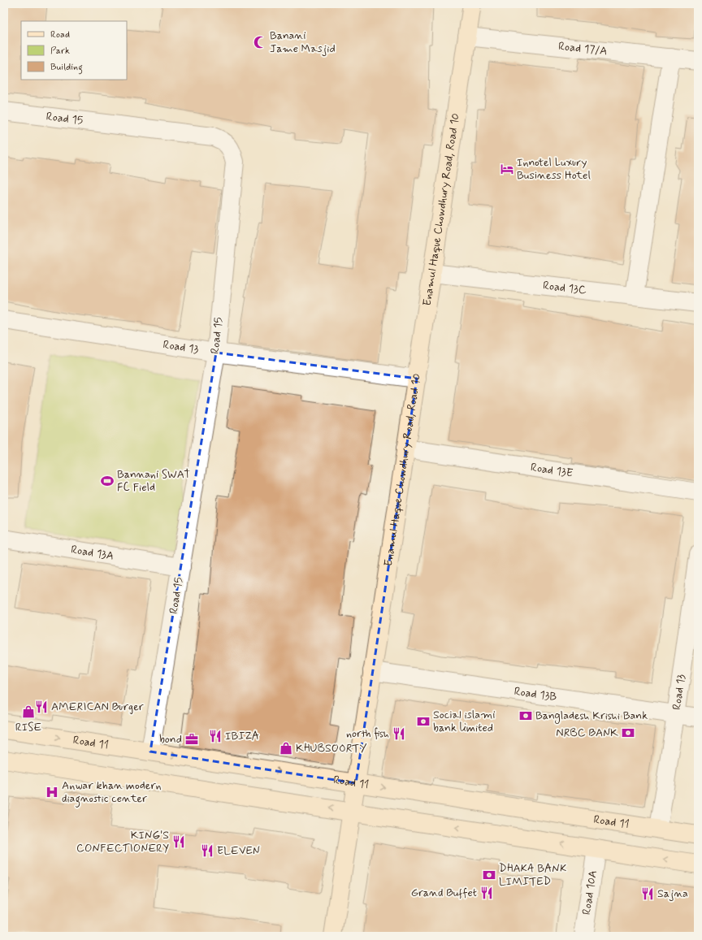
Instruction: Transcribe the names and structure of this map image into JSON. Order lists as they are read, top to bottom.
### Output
{
  "streets": {
    "main road": ["Enamul Haque Chowdhury Road, Road 10", "Road 11"],
    "street": [
      "Road 17/A",
      "Road 15",
      "Road 13C",
      "Road 13",
      "Road 13E",
      "Road 13A",
      "Road 13B",
      "Road 10A"
    ]
  },
  "crossings": [
    ["Road 17/A", "Enamul Haque Chowdhury Road, Road 10"],
    ["Road 15", "Road 13"],
    ["Road 15", "Road 13A"],
    ["Road 15", "Road 11"],
    ["Enamul Haque Chowdhury Road, Road 10", "Road 13C"],
    ["Enamul Haque Chowdhury Road, Road 10", "Road 13"],
    ["Enamul Haque Chowdhury Road, Road 10", "Road 13E"],
    ["Enamul Haque Chowdhury Road, Road 10", "Road 13B"],
    ["Enamul Haque Chowdhury Road, Road 10", "Road 11"],
    ["Road 13", "Road 13B"],
    ["Road 13", "Road 11"]
  ],
  "places": {
    "mosque": ["Banani Jame Masjid"],
    "hotel": ["Innotel Luxury Business Hotel"],
    "sports": ["Bannani SWAT FC Field"],
    "restaurant": [
      "AMERICAN Burger",
      "north fish",
      "IBIZA",
      "KING'S CONFECTIONERY",
      "ELEVEN",
      "Grand Buffet",
      "Sajna"
    ],
    "shop": ["RISE", "KHUBSOORTY"],
    "bank": [
      "Bangladesh Krishi Bank",
      "Social islami bank limited",
      "NRBC BANK",
      "DHAKA BANK LIMITED"
    ],
    "office": ["bond"],
    "hospital": ["Anwar khan modern diagnostic center"]
  },
  "legend": ["Road", "Park", "Building"]
}
